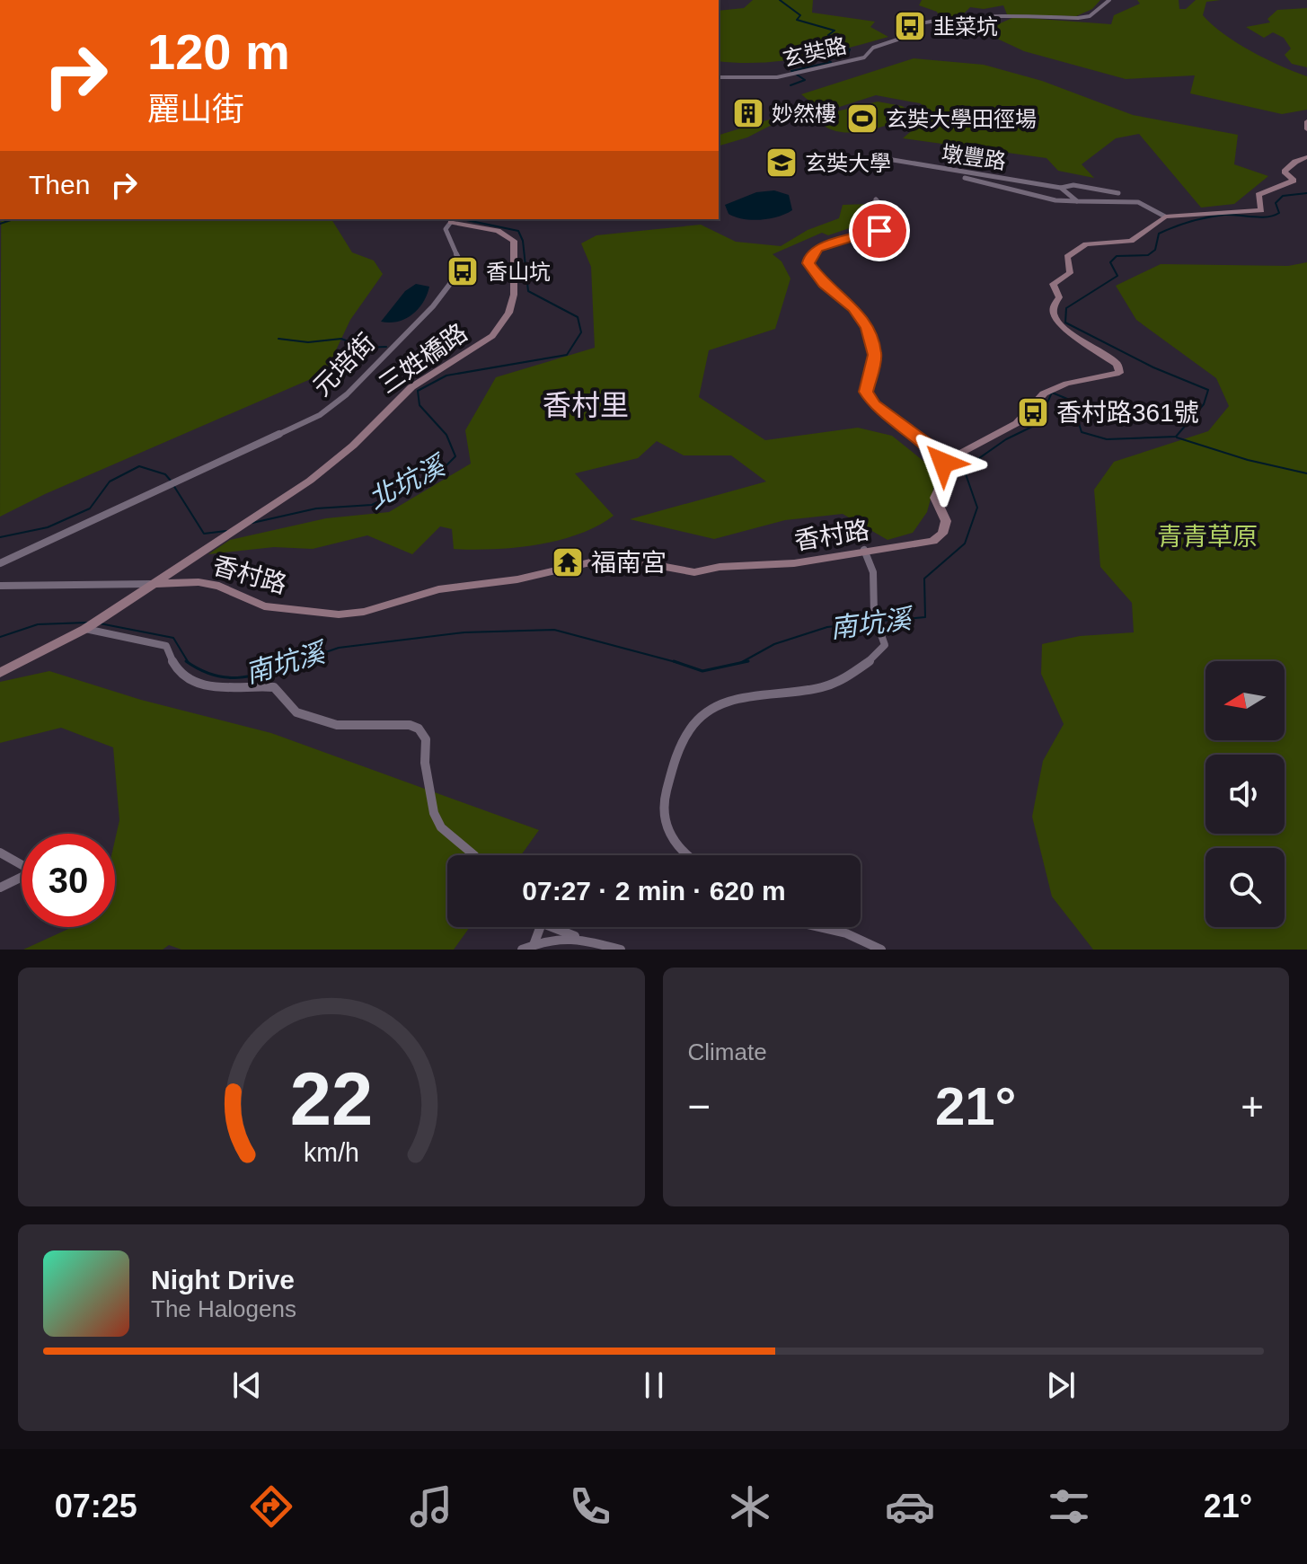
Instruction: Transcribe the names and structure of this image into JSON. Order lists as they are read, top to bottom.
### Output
{
  "streets": {
    "street": [
      "玄奘路",
      "墩豐路",
      "三姓橋路",
      "元培街",
      "香村路"
    ]
  },
  "crossings": [
    ["墩豐路", "香村路"],
    ["三姓橋路", "元培街"],
    ["三姓橋路", "香村路"]
  ],
  "districts": ["香村里"],
  "water": ["北坑溪", "南坑溪"],
  "parks": ["青青草原"],
  "places": {
    "bus stop": ["韭菜坑", "香山坑", "香村路361號"],
    "building": ["妙然樓"],
    "sports": ["玄奘大學田徑場"],
    "school or university": ["玄奘大學"],
    "temple": ["福南宮"]
  },
  "north": "left",
  "page": {
    "turn": ["120 m", "麗山街"],
    "then": "Then",
    "limit": "30",
    "trip": "07:27 · 2 min · 620 m",
    "tile": "Climate",
    "heat": ["−", "21°", "+"],
    "song": ["Night Drive", "The Halogens"],
    "tabs": ["07:25", "21°"],
    "gauge": ["22", "km/h"]
  }
}
